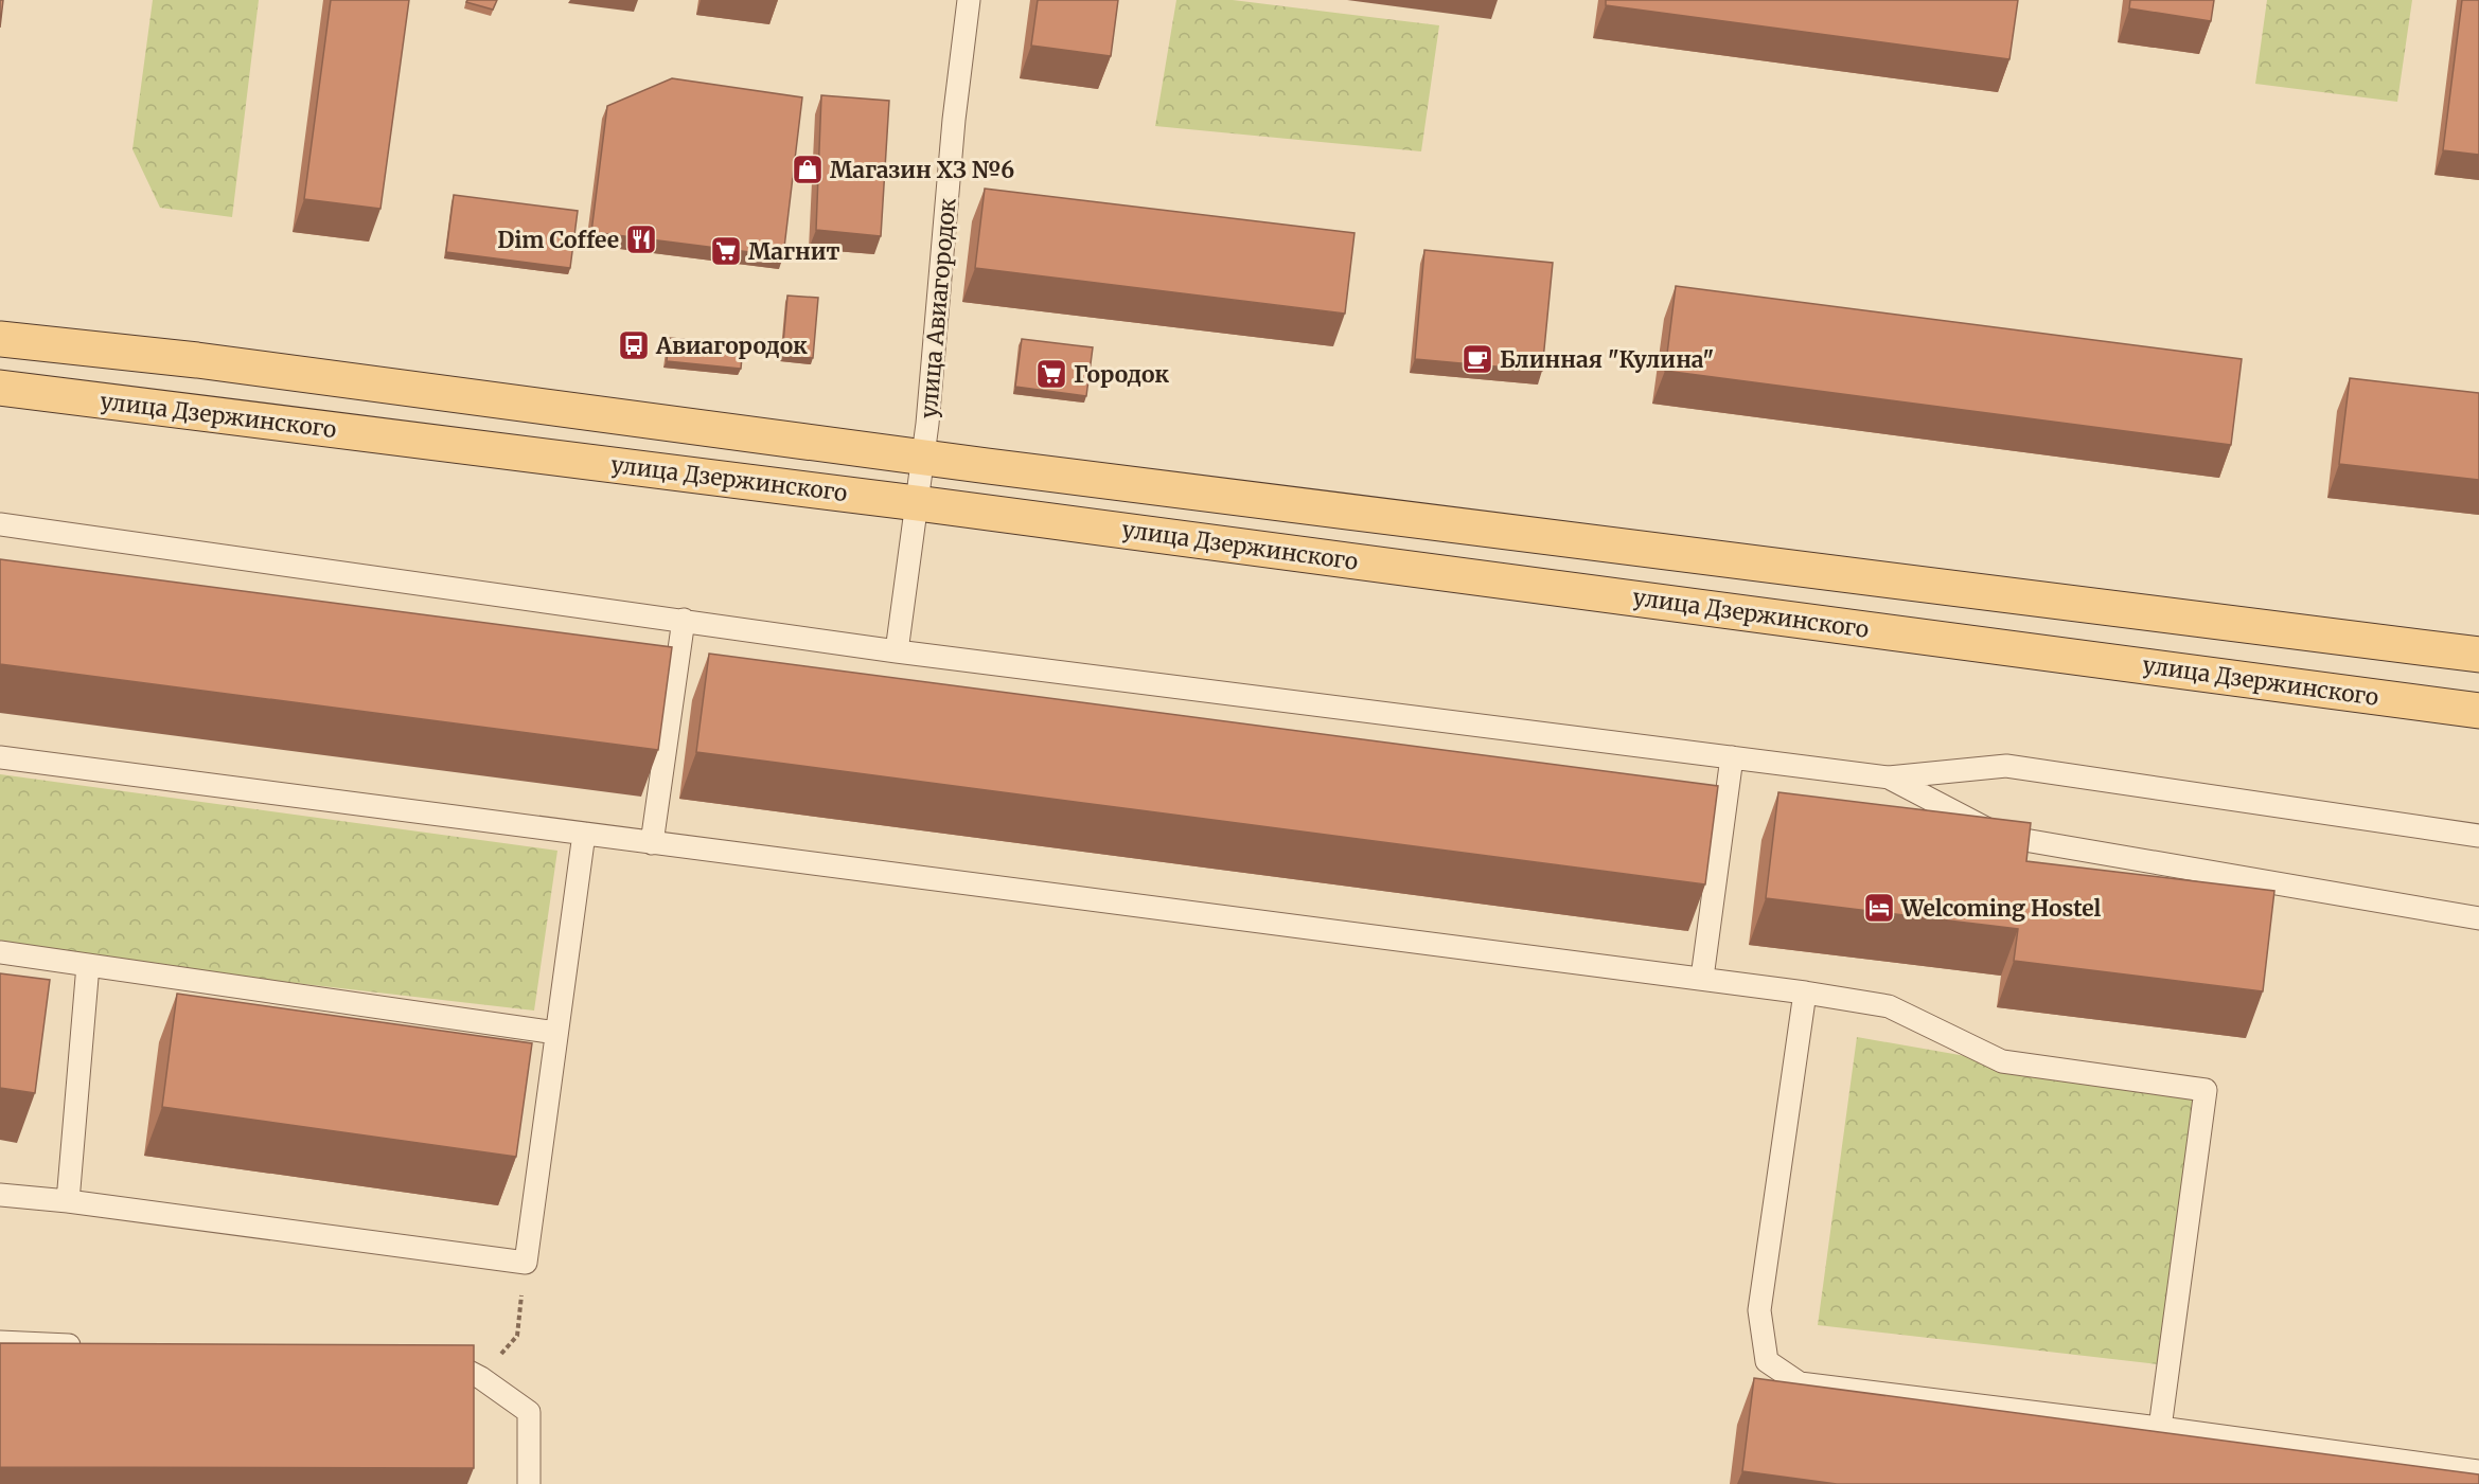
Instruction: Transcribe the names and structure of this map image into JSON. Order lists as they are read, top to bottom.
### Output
{
  "streets": {
    "main road": ["улица Дзержинского"],
    "lane": ["улица Авиагородок"]
  },
  "crossings": [
    ["улица Авиагородок", "улица Дзержинского"]
  ],
  "places": {
    "shop": ["Магазин ХЗ №6"],
    "restaurant": ["Dim Coffee"],
    "supermarket": ["Магнит", "Городок"],
    "bus stop": ["Авиагородок"],
    "cafe": ["Блинная \"Кулина\""],
    "hotel": ["Welcoming Hostel"]
  }
}
